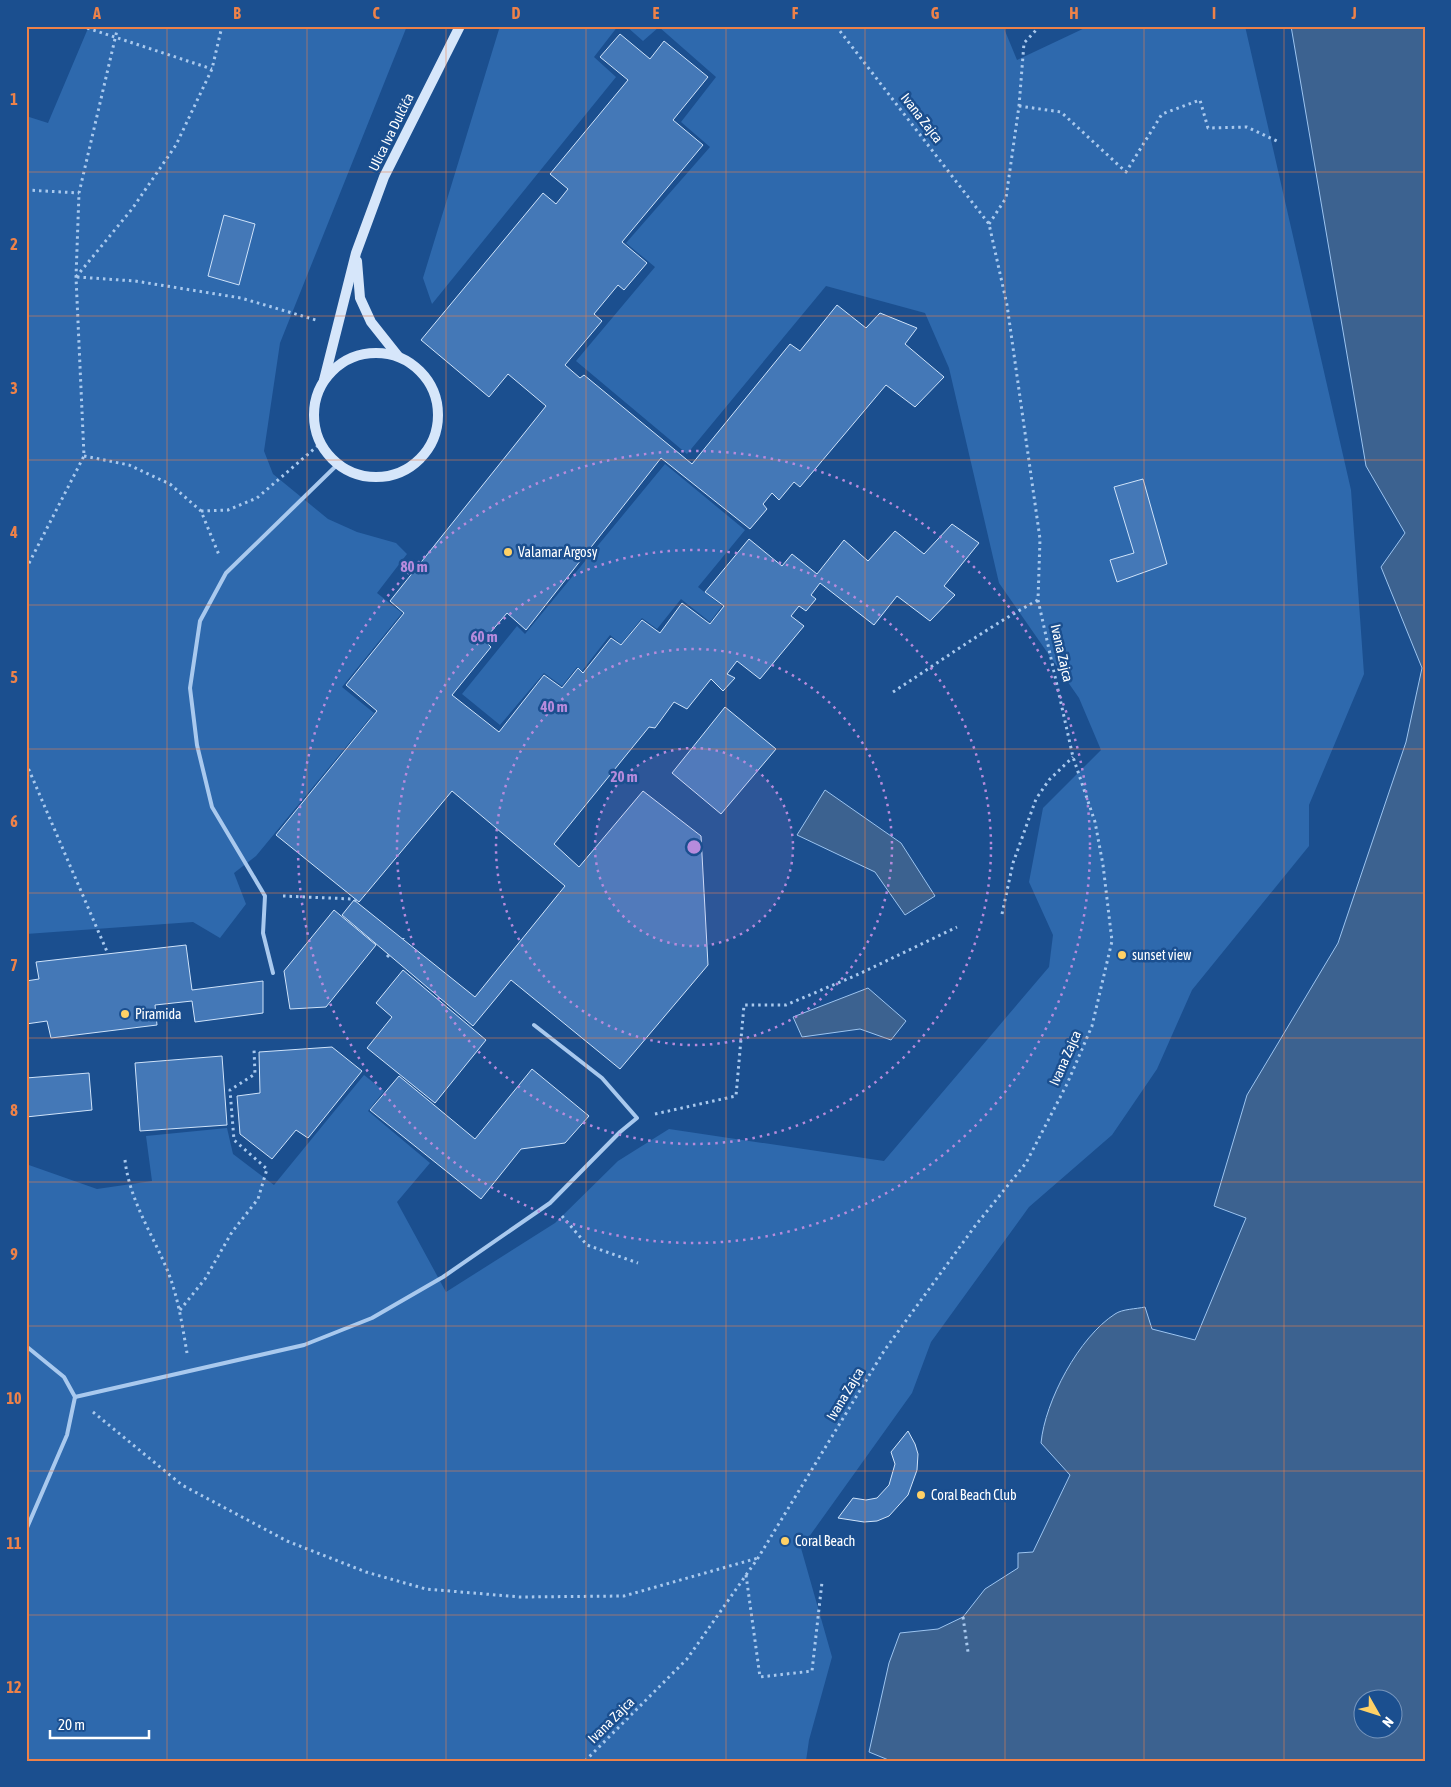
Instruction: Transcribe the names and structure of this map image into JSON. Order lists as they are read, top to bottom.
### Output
{
  "streets": {
    "main road": ["Ulica Iva Dulčića"],
    "path": ["Ivana Zajca"]
  },
  "places": [
    "Valamar Argosy",
    "sunset view",
    "Piramida",
    "Coral Beach Club",
    "Coral Beach"
  ],
  "scale_bar": "20 m",
  "north": "bottom right",
  "grid": {
    "columns": [
      "A",
      "B",
      "C",
      "D",
      "E",
      "F",
      "G",
      "H",
      "I",
      "J"
    ],
    "rows": [
      "1",
      "2",
      "3",
      "4",
      "5",
      "6",
      "7",
      "8",
      "9",
      "10",
      "11",
      "12"
    ]
  },
  "rings": [
    "80 m",
    "60 m",
    "40 m",
    "20 m"
  ]
}
